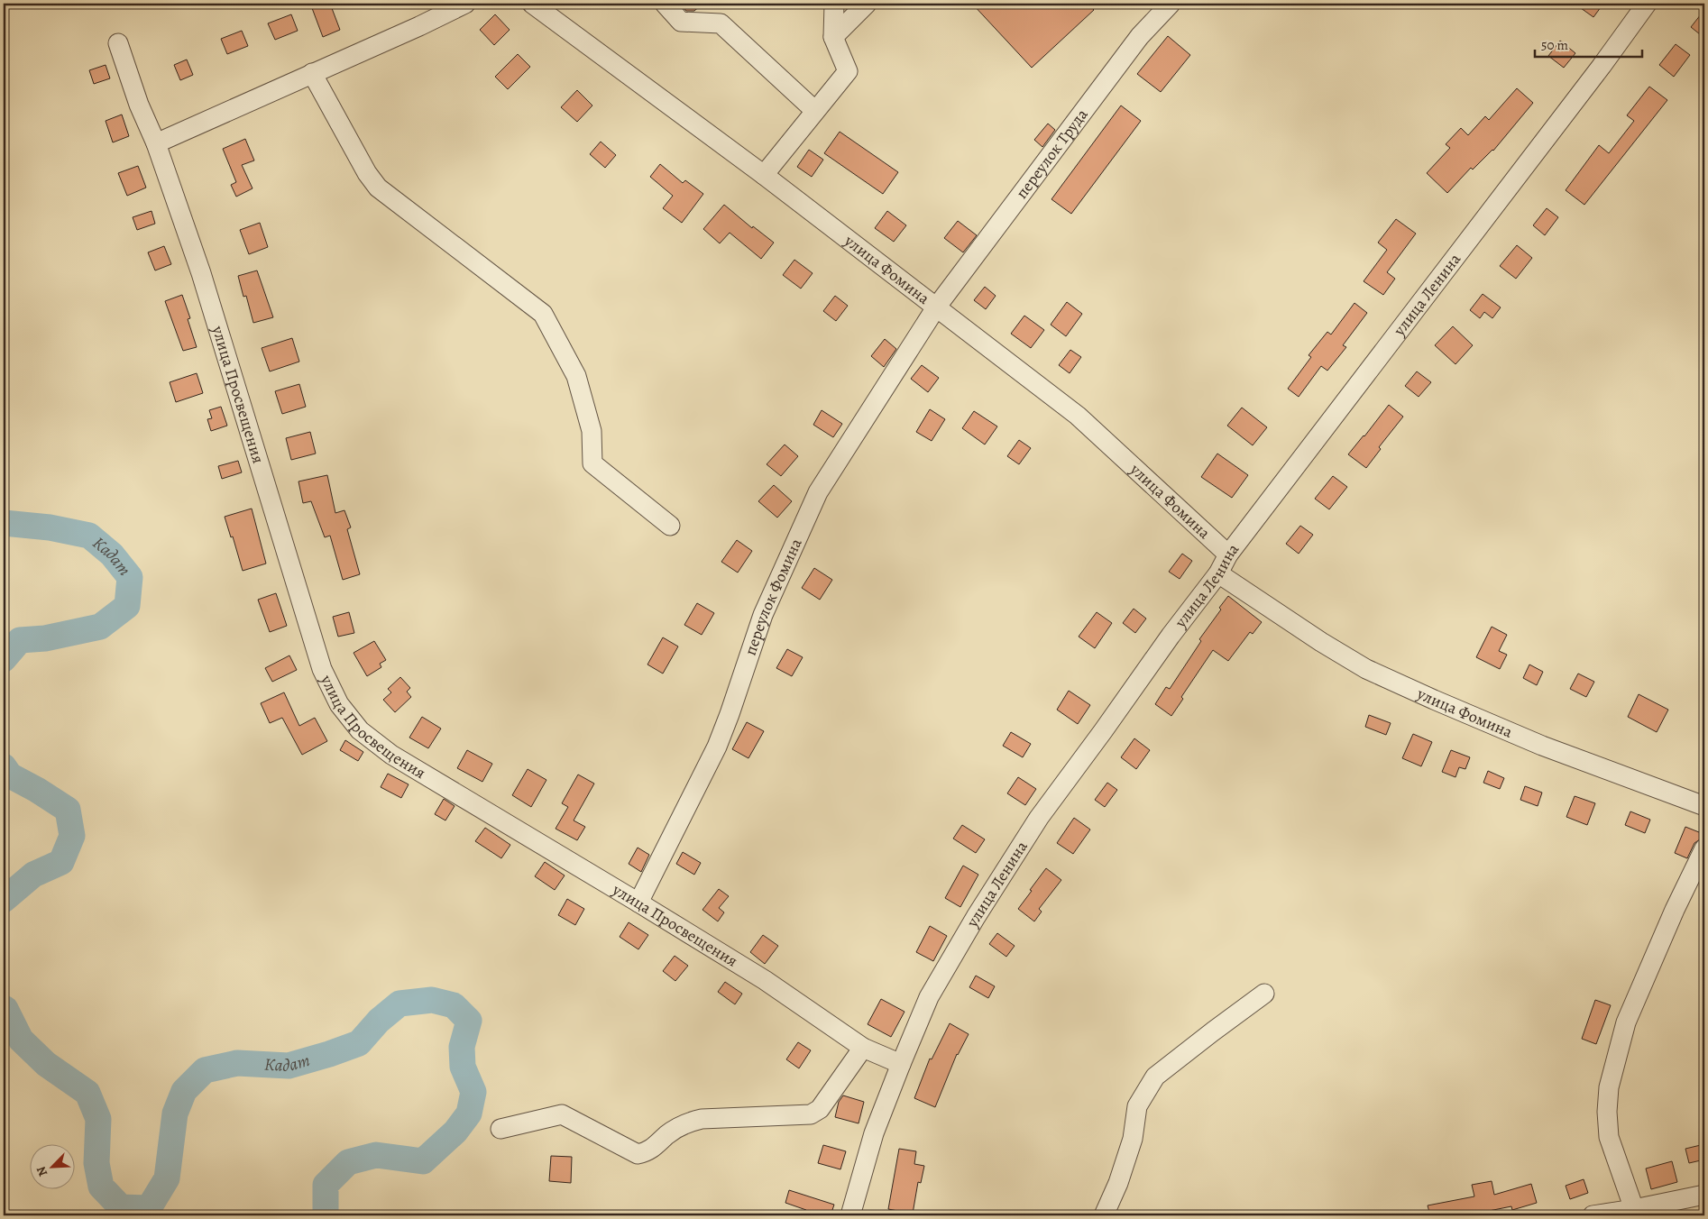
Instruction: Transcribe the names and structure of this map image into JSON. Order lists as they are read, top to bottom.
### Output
{
  "streets": {
    "street": [
      "переулок Труда",
      "улица Фомина",
      "улица Ленина",
      "улица Просвещения",
      "переулок Фомина"
    ]
  },
  "crossings": [
    ["переулок Труда", "улица Фомина"],
    ["переулок Труда", "переулок Фомина"],
    ["улица Фомина", "улица Ленина"],
    ["улица Фомина", "переулок Фомина"],
    ["улица Ленина", "улица Просвещения"],
    ["улица Просвещения", "переулок Фомина"]
  ],
  "water": ["Кадат"],
  "scale_bar": "50 m",
  "north": "bottom left"
}
